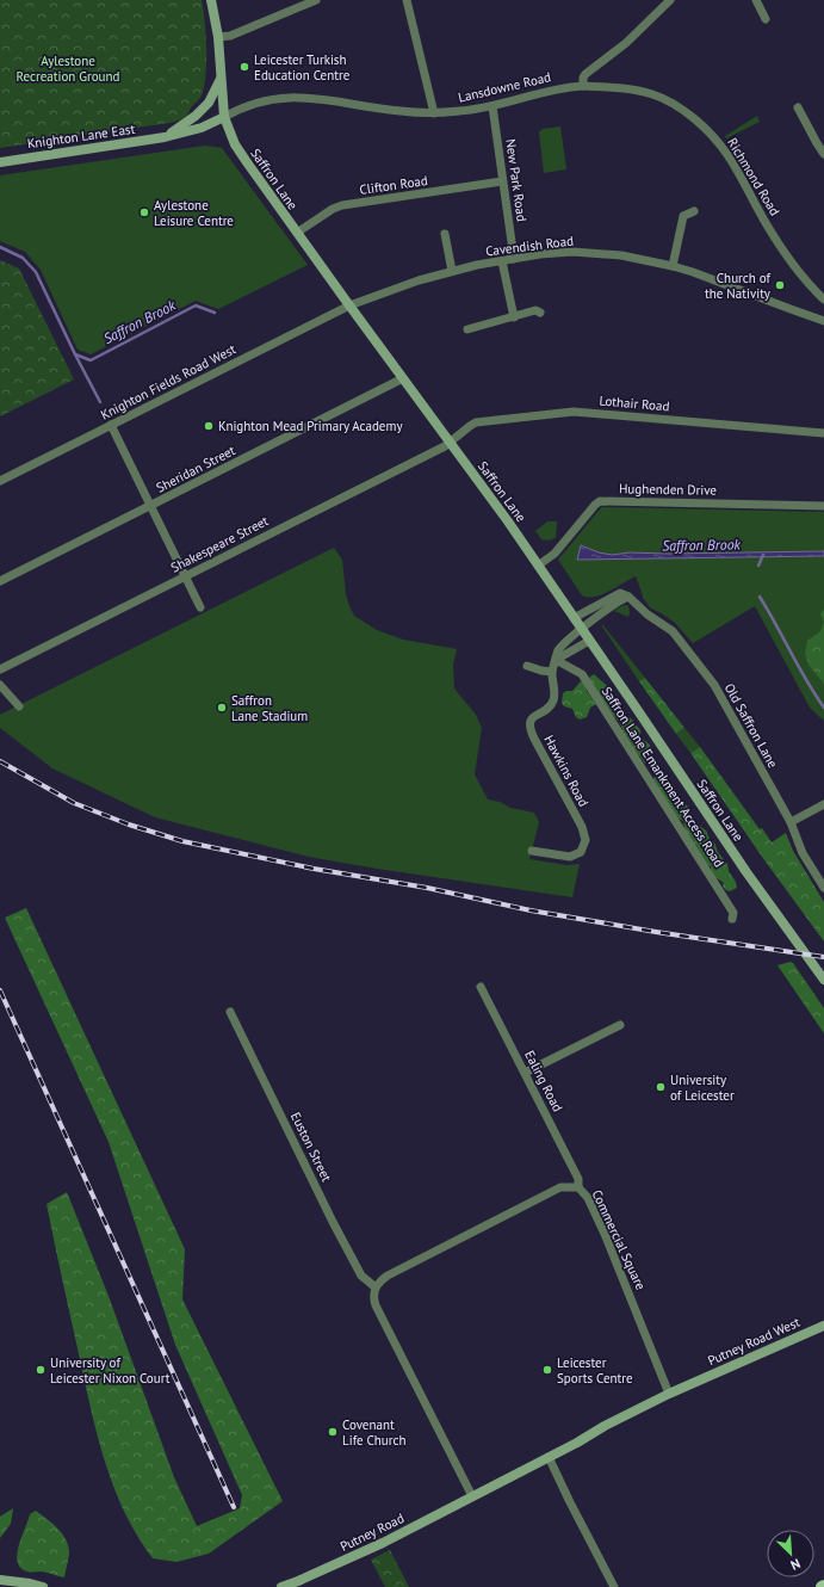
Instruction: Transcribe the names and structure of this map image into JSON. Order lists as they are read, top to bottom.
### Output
{
  "streets": {
    "main road": [
      "Knighton Lane East",
      "Saffron Lane",
      "Putney Road West",
      "Putney Road"
    ],
    "street": [
      "Lansdowne Road",
      "Richmond Road",
      "New Park Road",
      "Clifton Road",
      "Cavendish Road",
      "Knighton Fields Road West",
      "Lothair Road",
      "Sheridan Street",
      "Hughenden Drive",
      "Shakespeare Street",
      "Old Saffron Lane",
      "Hawkins Road",
      "Saffron Lane Emankment Access Road",
      "Ealing Road",
      "Euston Street",
      "Commercial Square"
    ]
  },
  "crossings": [
    ["Lansdowne Road", "Knighton Lane East"],
    ["Lansdowne Road", "Richmond Road"],
    ["Lansdowne Road", "Saffron Lane"],
    ["Lansdowne Road", "New Park Road"],
    ["Knighton Lane East", "Saffron Lane"],
    ["Saffron Lane", "Clifton Road"],
    ["Saffron Lane", "Cavendish Road"],
    ["Saffron Lane", "Knighton Fields Road West"],
    ["Saffron Lane", "Lothair Road"],
    ["Saffron Lane", "Sheridan Street"],
    ["Saffron Lane", "Hughenden Drive"],
    ["Saffron Lane", "Shakespeare Street"],
    ["Saffron Lane", "Hawkins Road"],
    ["New Park Road", "Clifton Road"],
    ["New Park Road", "Cavendish Road"],
    ["Cavendish Road", "Knighton Fields Road West"],
    ["Lothair Road", "Shakespeare Street"],
    ["Hawkins Road", "Saffron Lane Emankment Access Road"],
    ["Ealing Road", "Commercial Square"],
    ["Euston Street", "Commercial Square"],
    ["Commercial Square", "Putney Road West"]
  ],
  "water": ["Saffron Brook"],
  "parks": ["Aylestone Recreation Ground"],
  "places": [
    "Leicester Turkish Education Centre",
    "Aylestone Leisure Centre",
    "Church of the Nativity",
    "Knighton Mead Primary Academy",
    "Saffron Lane Stadium",
    "University of Leicester",
    "University of Leicester Nixon Court",
    "Leicester Sports Centre",
    "Covenant Life Church"
  ],
  "north": "bottom right"
}
